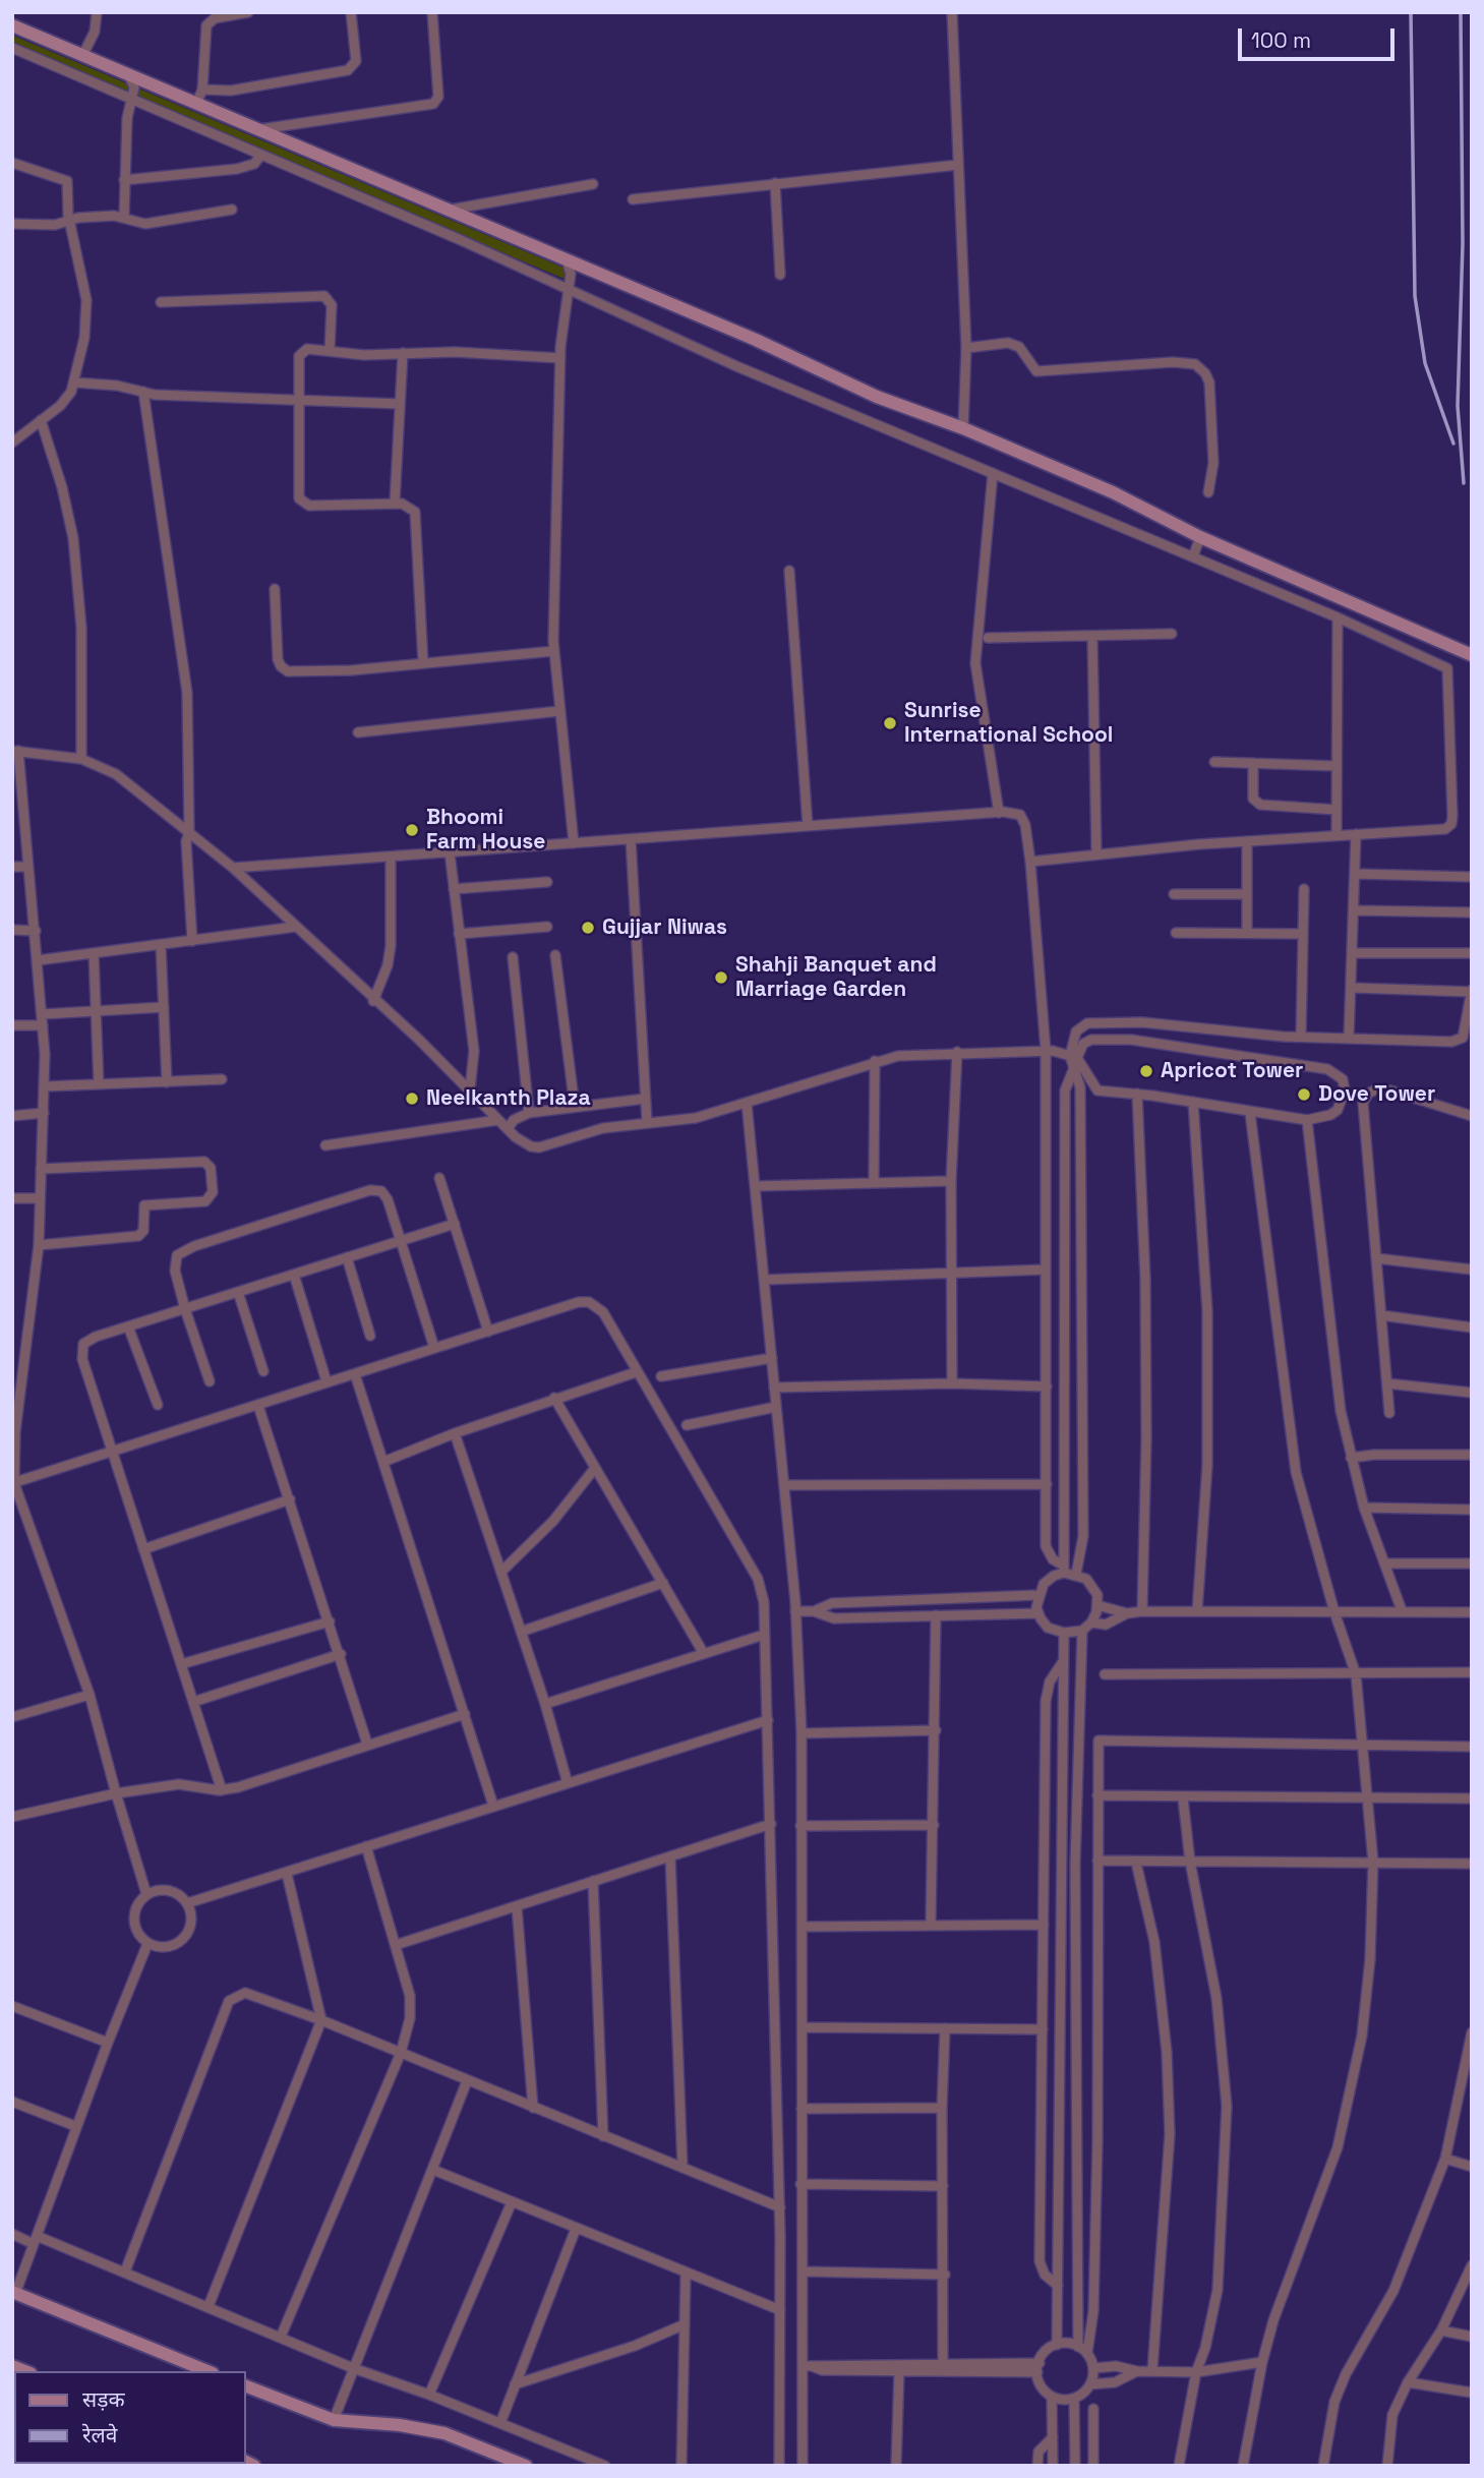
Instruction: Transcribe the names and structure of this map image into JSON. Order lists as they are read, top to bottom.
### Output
{
  "places": [
    "Sunrise International School",
    "Bhoomi Farm House",
    "Gujjar Niwas",
    "Shahji Banquet and Marriage Garden",
    "Apricot Tower",
    "Dove Tower",
    "Neelkanth Plaza"
  ],
  "legend": ["सड़क", "रेलवे"],
  "scale_bar": "100 m"
}
